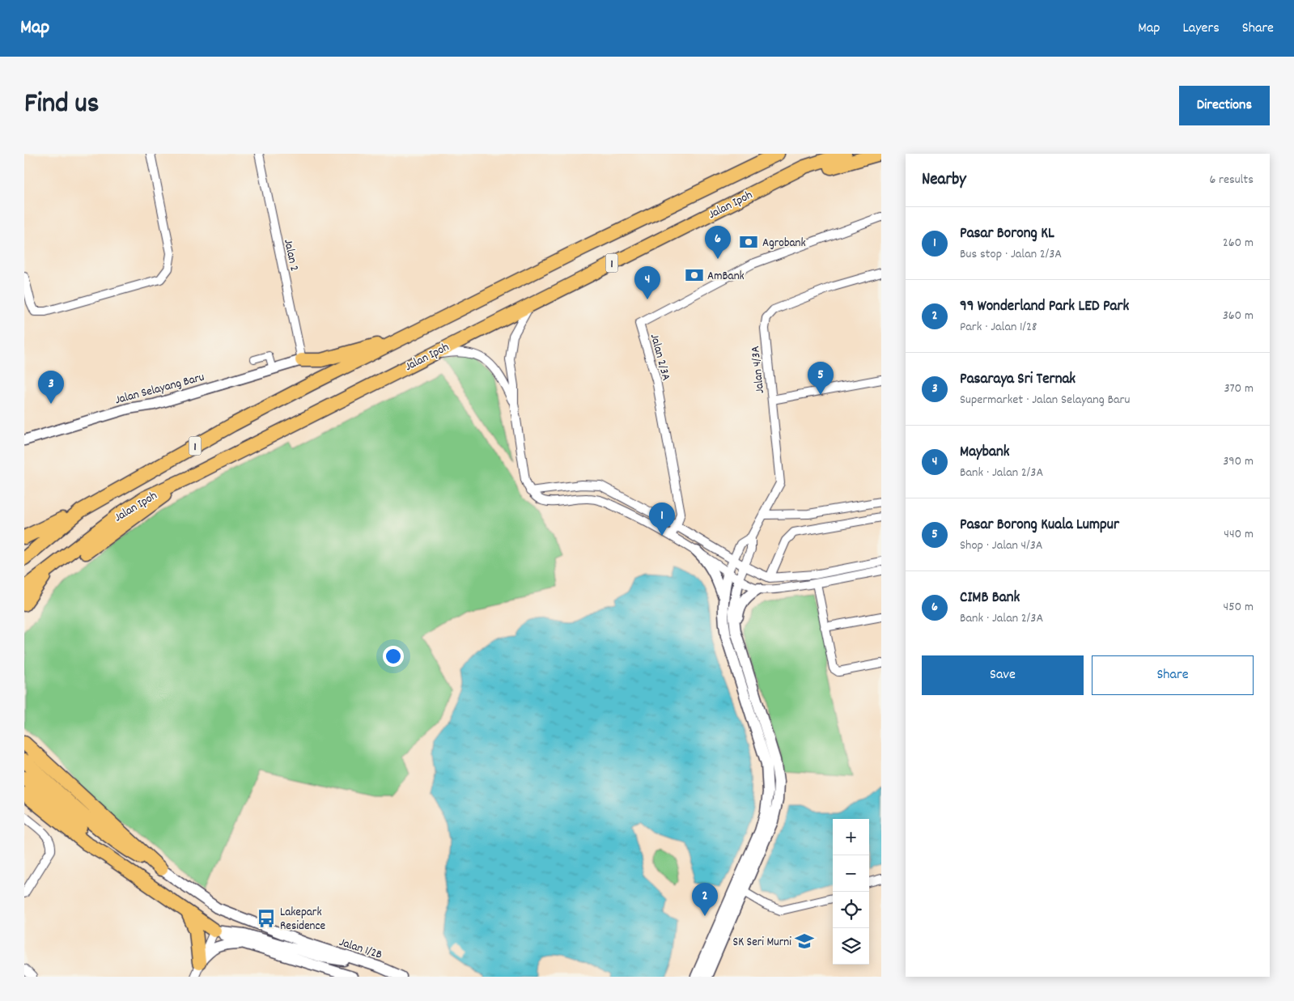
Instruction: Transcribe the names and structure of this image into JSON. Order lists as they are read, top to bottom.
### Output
{
  "streets": {
    "highway": ["Jalan Ipoh", "1"],
    "street": [
      "Jalan 2",
      "Jalan 2/3A",
      "Jalan 4/3A",
      "Jalan Selayang Baru",
      "Jalan 1/2B"
    ]
  },
  "crossings": [
    ["Jalan 2", "Jalan Selayang Baru"]
  ],
  "places": {
    "bank": ["Agrobank", "AmBank"],
    "bus stop": ["Lakepark Residence"],
    "school or university": ["SK Seri Murni"]
  },
  "page": {
    "header": "Map",
    "nav": ["Map", "Layers", "Share"],
    "title": "Find us",
    "buttons": [
      "Directions",
      ["Save", "Share"]
    ],
    "heading": ["Nearby", "6 results"],
    "list": [
      {
        "mark": "1",
        "name": "Pasar Borong KL",
        "note": "Bus stop · Jalan 2/3A",
        "value": "260 m"
      },
      {
        "mark": "2",
        "name": "99 Wonderland Park LED Park",
        "note": "Park · Jalan 1/28",
        "value": "360 m"
      },
      {
        "mark": "3",
        "name": "Pasaraya Sri Ternak",
        "note": "Supermarket · Jalan Selayang Baru",
        "value": "370 m"
      },
      {
        "mark": "4",
        "name": "Maybank",
        "note": "Bank · Jalan 2/3A",
        "value": "390 m"
      },
      {
        "mark": "5",
        "name": "Pasar Borong Kuala Lumpur",
        "note": "Shop · Jalan 4/3A",
        "value": "440 m"
      },
      {
        "mark": "6",
        "name": "CIMB Bank",
        "note": "Bank · Jalan 2/3A",
        "value": "450 m"
      }
    ],
    "pins": [
      "6",
      "4",
      "5",
      "3",
      "1",
      "2"
    ],
    "map_buttons": ["+", "−"]
  }
}
